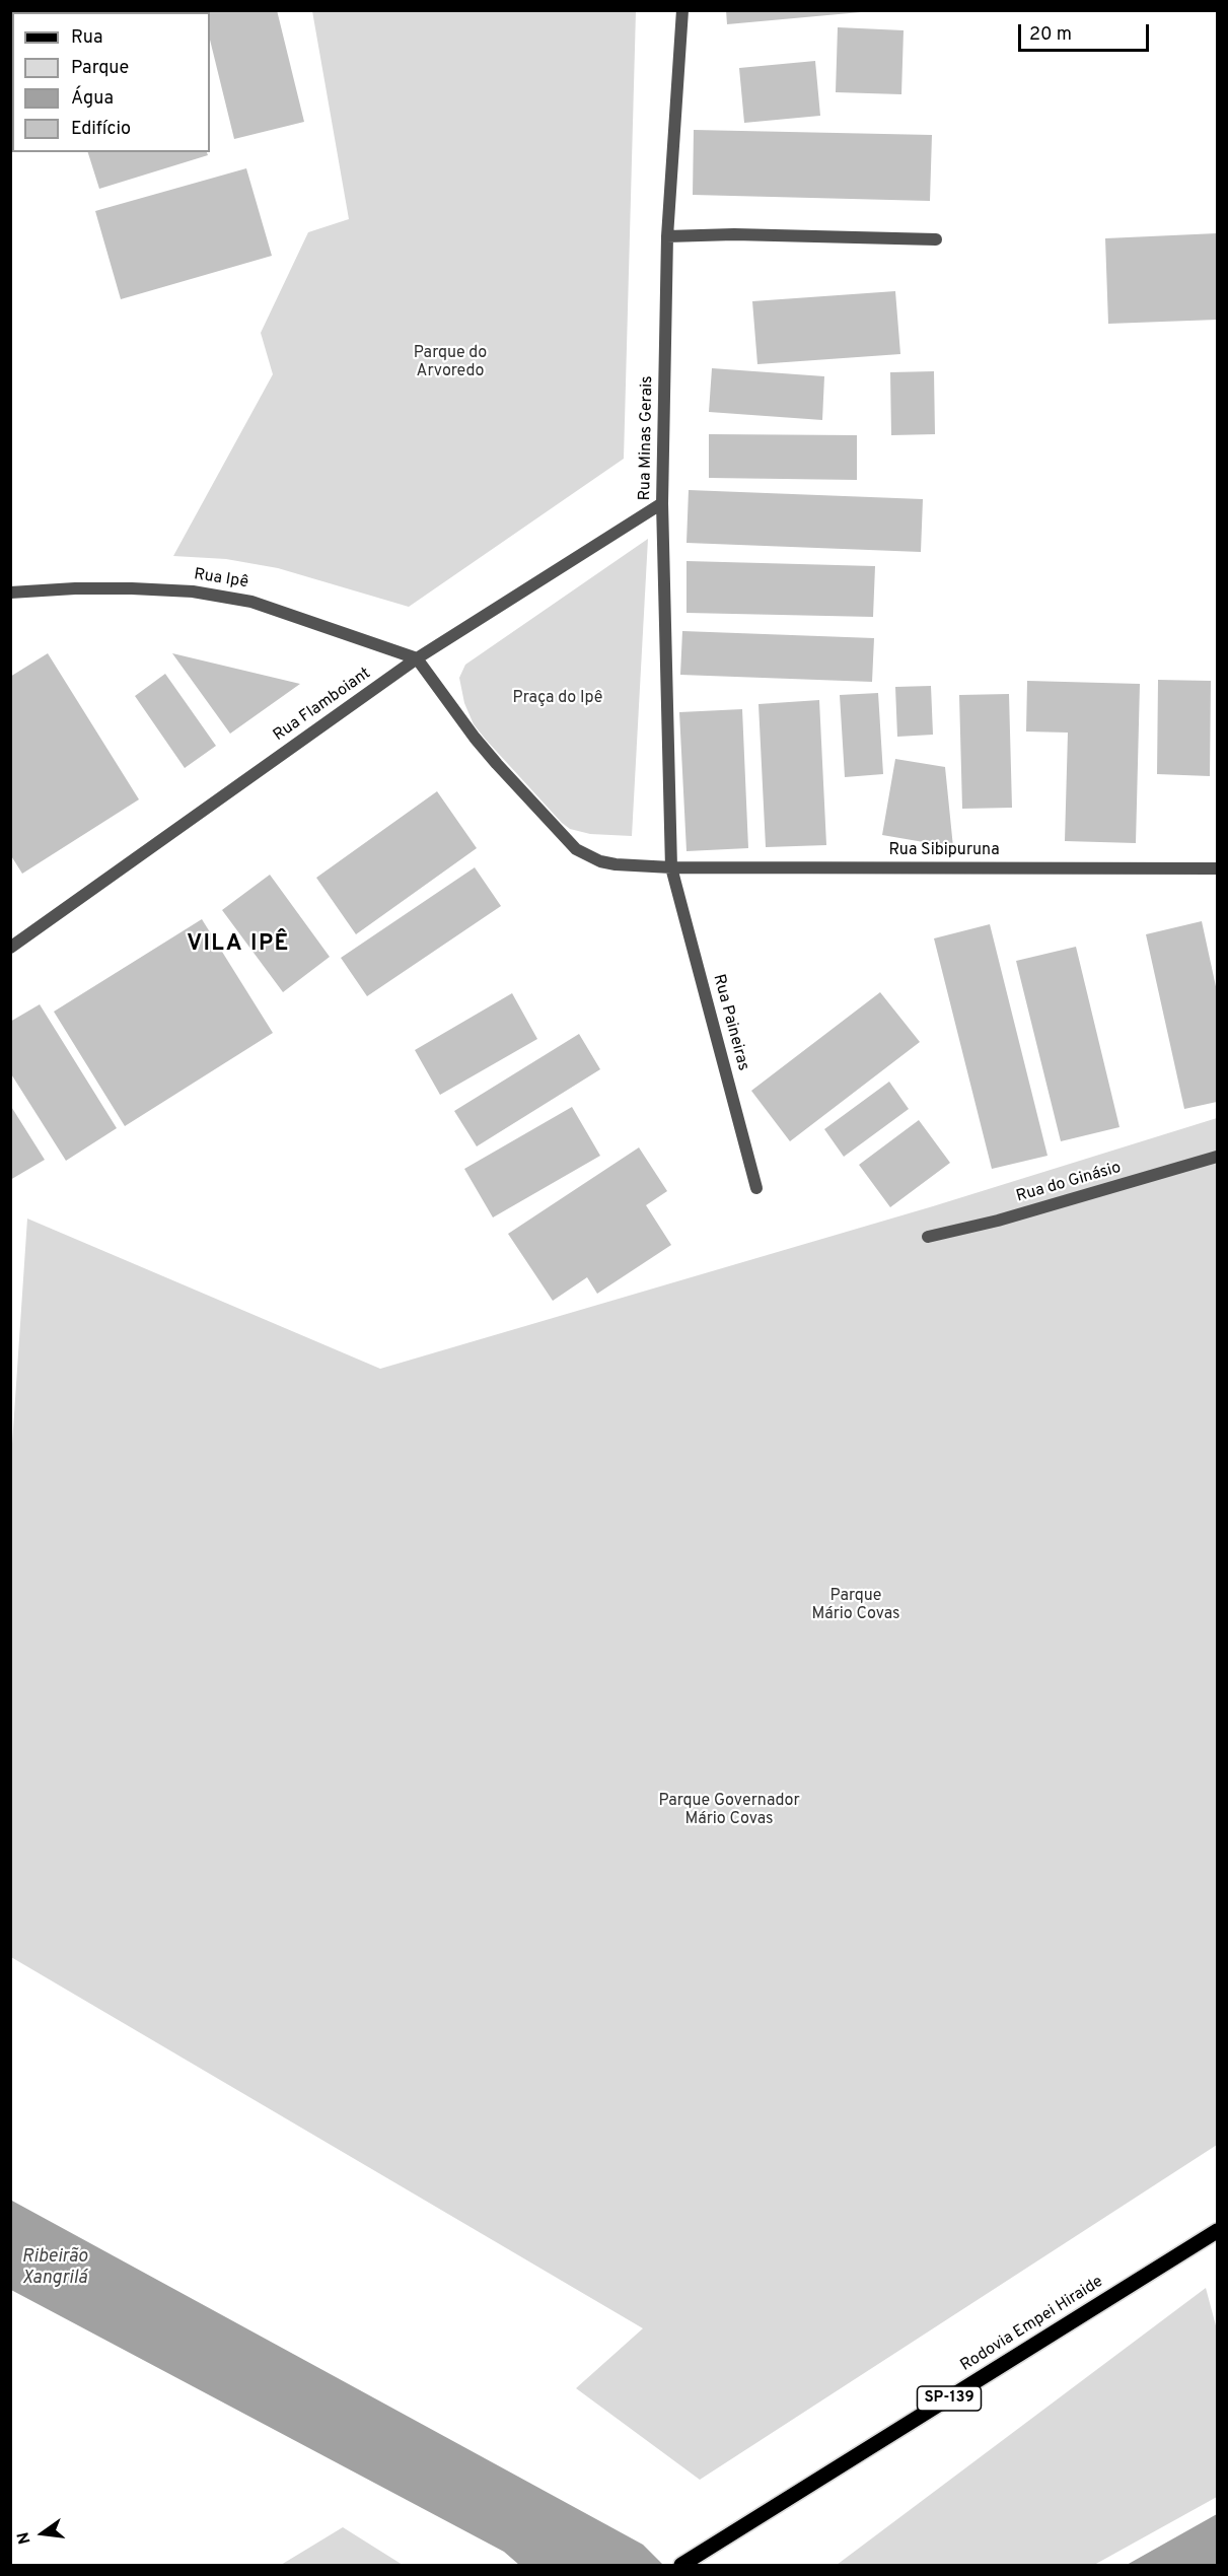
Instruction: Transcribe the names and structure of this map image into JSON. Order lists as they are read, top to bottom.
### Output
{
  "streets": {
    "main road": ["Rodovia Empei Hiraide", "SP-139"],
    "street": [
      "Rua Minas Gerais",
      "Rua Ipê",
      "Rua Flamboiant",
      "Rua Sibipuruna",
      "Rua Paineiras",
      "Rua do Ginásio"
    ]
  },
  "crossings": [
    ["Rua Minas Gerais", "Rua Flamboiant"],
    ["Rua Minas Gerais", "Rua Sibipuruna"],
    ["Rua Minas Gerais", "Rua Paineiras"],
    ["Rua Ipê", "Rua Flamboiant"],
    ["Rua Ipê", "Rua Sibipuruna"],
    ["Rua Flamboiant", "Rua Sibipuruna"],
    ["Rua Sibipuruna", "Rua Paineiras"]
  ],
  "districts": ["VILA IPÊ"],
  "water": ["Ribeirão Xangrilá"],
  "parks": [
    "Parque do Arvoredo",
    "Praça do Ipê",
    "Parque Mário Covas",
    "Parque Governador Mário Covas"
  ],
  "legend": [
    "Rua",
    "Parque",
    "Água",
    "Edifício"
  ],
  "scale_bar": "20 m",
  "north": "left"
}
